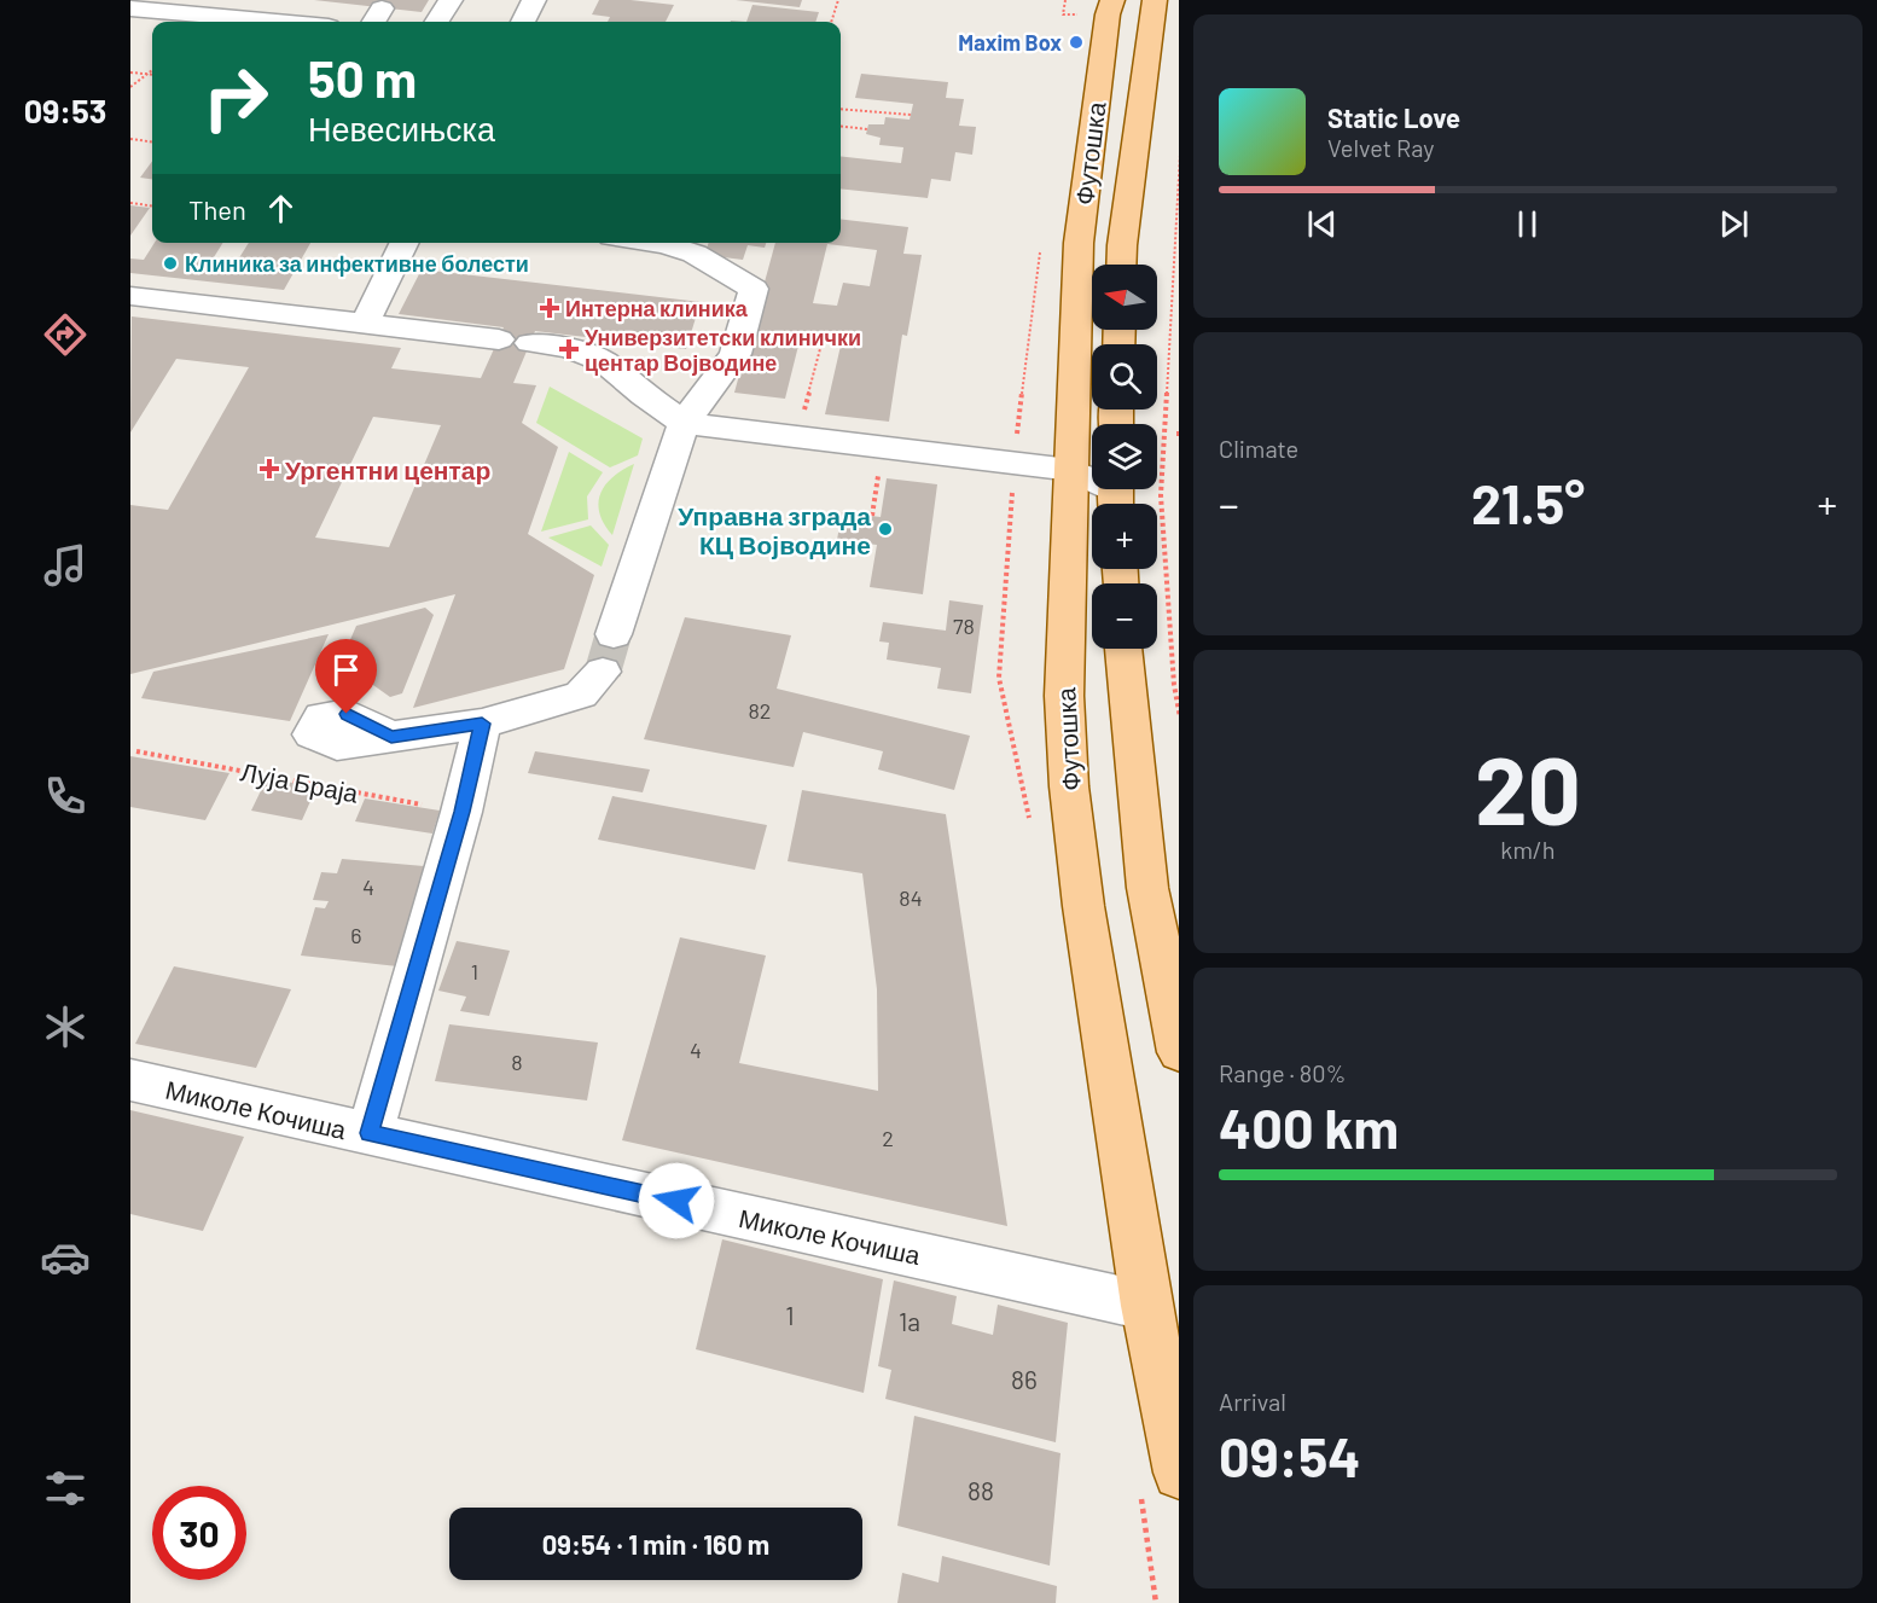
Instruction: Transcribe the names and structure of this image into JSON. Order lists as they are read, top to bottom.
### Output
{
  "streets": {
    "main road": ["Футошка"],
    "street": ["Миколе Кочиша"],
    "path": ["Луја Браја"]
  },
  "crossings": [
    ["Футошка", "Миколе Кочиша"]
  ],
  "places": {
    "other": ["Maxim Box", "Клиника за инфективне болести", "Управна зграда КЦ Војводине"],
    "health": ["Интерна клиника", "Универзитетски клинички центар Војводине", "Ургентни центар"]
  },
  "house_numbers": [
    "78",
    "82",
    "4",
    "84",
    "6",
    "1",
    "4",
    "8",
    "2",
    "1",
    "1a",
    "86",
    "88"
  ],
  "north": "left",
  "page": {
    "tabs": "09:53",
    "turn": ["50 m", "Невесињска"],
    "song": ["Static Love", "Velvet Ray"],
    "then": "Then",
    "map_buttons": ["+", "−"],
    "tile": [
      "Climate",
      ["20", "km/h"],
      ["Range · 80%", "400 km"],
      ["Arrival", "09:54"]
    ],
    "heat": ["−", "21.5°", "+"],
    "limit": "30",
    "trip": "09:54 · 1 min · 160 m"
  }
}
